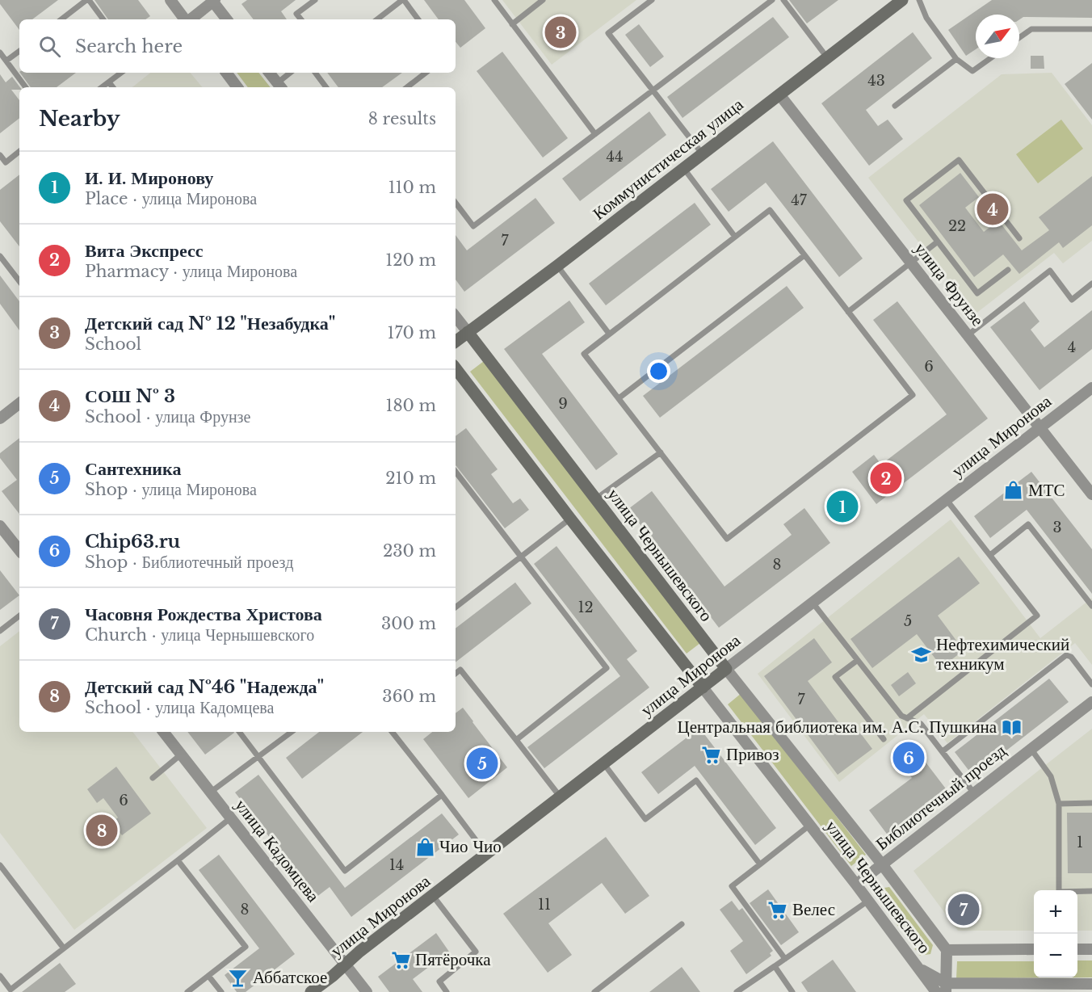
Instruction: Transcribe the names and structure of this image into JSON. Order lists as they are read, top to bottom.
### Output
{
  "streets": {
    "main road": ["Коммунистическая улица", "улица Миронова", "улица Чернышевского"],
    "street": ["улица Фрунзе", "Библиотечный проезд", "улица Кадомцева"]
  },
  "crossings": [
    ["Коммунистическая улица", "улица Фрунзе"],
    ["Коммунистическая улица", "улица Чернышевского"],
    ["улица Фрунзе", "улица Миронова"],
    ["улица Миронова", "улица Чернышевского"],
    ["улица Миронова", "улица Кадомцева"],
    ["улица Чернышевского", "Библиотечный проезд"]
  ],
  "places": {
    "shop": ["МТС", "Чио Чио"],
    "school or university": ["Нефтехимический техникум"],
    "library": ["Центральная библиотека им. А.С. Пушкина"],
    "supermarket": ["Привоз", "Велес", "Пятёрочка"],
    "bar": ["Аббатское"]
  },
  "house_numbers": [
    "43",
    "44",
    "47",
    "22",
    "7",
    "4",
    "6",
    "9",
    "3",
    "8",
    "12",
    "5",
    "7",
    "6",
    "1",
    "14",
    "11",
    "8"
  ],
  "north": "top right",
  "page": {
    "pins": [
      "3",
      "4",
      "2",
      "1",
      "6",
      "5",
      "8",
      "7"
    ],
    "search": "Search here",
    "heading": ["Nearby", "8 results"],
    "list": [
      {
        "mark": "1",
        "name": "И. И. Миронову",
        "note": "Place · улица Миронова",
        "value": "110 m"
      },
      {
        "mark": "2",
        "name": "Вита Экспресс",
        "note": "Pharmacy · улица Миронова",
        "value": "120 m"
      },
      {
        "mark": "3",
        "name": "Детский сад № 12 \"Незабудка\"",
        "note": "School",
        "value": "170 m"
      },
      {
        "mark": "4",
        "name": "СОШ № 3",
        "note": "School · улица Фрунзе",
        "value": "180 m"
      },
      {
        "mark": "5",
        "name": "Сантехника",
        "note": "Shop · улица Миронова",
        "value": "210 m"
      },
      {
        "mark": "6",
        "name": "Chip63.ru",
        "note": "Shop · Библиотечный проезд",
        "value": "230 m"
      },
      {
        "mark": "7",
        "name": "Часовня Рождества Христова",
        "note": "Church · улица Чернышевского",
        "value": "300 m"
      },
      {
        "mark": "8",
        "name": "Детский сад №46 \"Надежда\"",
        "note": "School · улица Кадомцева",
        "value": "360 m"
      }
    ],
    "map_buttons": ["+", "−"]
  }
}
